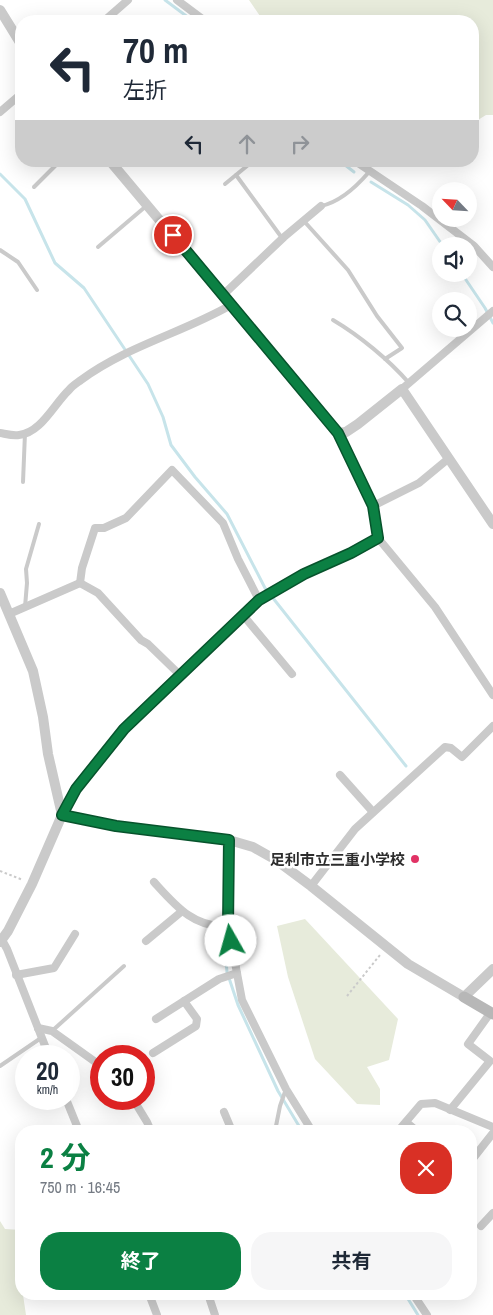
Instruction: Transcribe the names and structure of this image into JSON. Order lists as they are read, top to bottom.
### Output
{
  "places": ["足利市立三重小学校"],
  "north": "top left",
  "page": {
    "turn": ["70 m", "左折"],
    "speed": "20 km/h",
    "limit": "30",
    "heading": ["2 分", "750 m · 16:45"],
    "buttons": ["終了", "共有"]
  }
}
